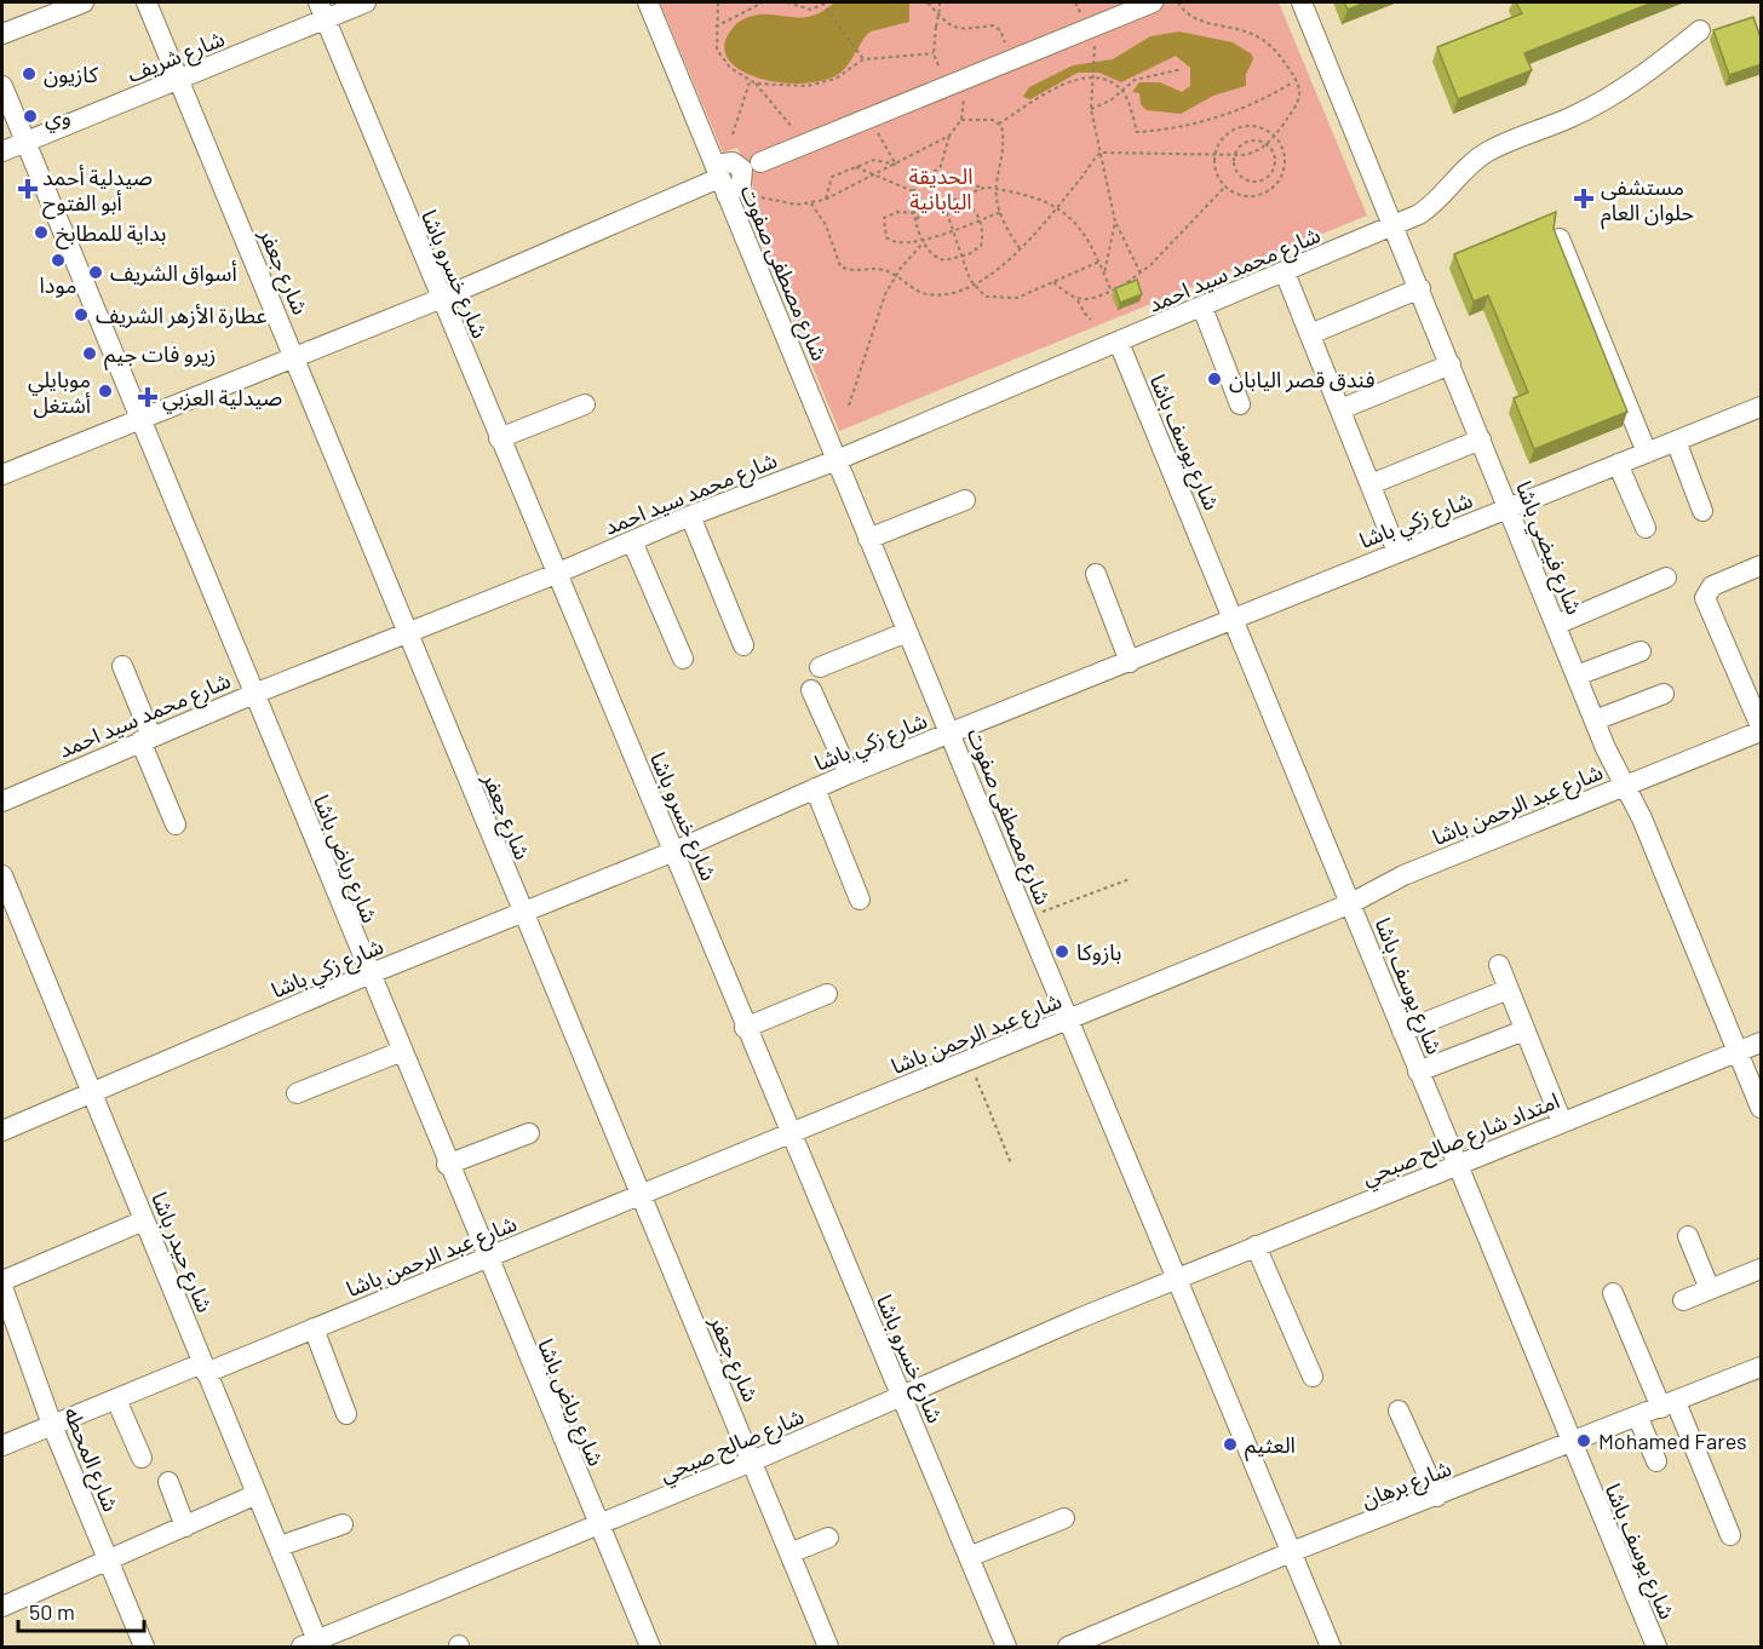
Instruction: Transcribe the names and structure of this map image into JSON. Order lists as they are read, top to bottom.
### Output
{
  "streets": {
    "street": [
      "شارع شريف",
      "شارع محمد سيد احمد",
      "شارع جعفر",
      "شارع مصطفى صفوت",
      "شارع خسرو باشا",
      "شارع يوسف باشا",
      "شارع زكي باشا",
      "شارع فيضي باشا",
      "شارع عبد الرحمن باشا",
      "شارع رياض باشا",
      "امتداد شارع صالح صبحي",
      "شارع حيدر باشا",
      "شارع صالح صبحي",
      "شارع المحطه",
      "شارع برهان"
    ]
  },
  "crossings": [
    ["شارع شريف", "شارع جعفر"],
    ["شارع شريف", "شارع خسرو باشا"],
    ["شارع شريف", "شارع رياض باشا"],
    ["شارع محمد سيد احمد", "شارع جعفر"],
    ["شارع محمد سيد احمد", "شارع مصطفى صفوت"],
    ["شارع محمد سيد احمد", "شارع خسرو باشا"],
    ["شارع محمد سيد احمد", "شارع يوسف باشا"],
    ["شارع محمد سيد احمد", "شارع فيضي باشا"],
    ["شارع محمد سيد احمد", "شارع رياض باشا"],
    ["شارع جعفر", "شارع زكي باشا"],
    ["شارع جعفر", "شارع عبد الرحمن باشا"],
    ["شارع جعفر", "شارع صالح صبحي"],
    ["شارع مصطفى صفوت", "شارع زكي باشا"],
    ["شارع مصطفى صفوت", "شارع عبد الرحمن باشا"],
    ["شارع مصطفى صفوت", "امتداد شارع صالح صبحي"],
    ["شارع مصطفى صفوت", "شارع صالح صبحي"],
    ["شارع مصطفى صفوت", "شارع برهان"],
    ["شارع خسرو باشا", "شارع زكي باشا"],
    ["شارع خسرو باشا", "شارع عبد الرحمن باشا"],
    ["شارع خسرو باشا", "شارع صالح صبحي"],
    ["شارع يوسف باشا", "شارع زكي باشا"],
    ["شارع يوسف باشا", "شارع عبد الرحمن باشا"],
    ["شارع يوسف باشا", "امتداد شارع صالح صبحي"],
    ["شارع يوسف باشا", "شارع برهان"],
    ["شارع زكي باشا", "شارع فيضي باشا"],
    ["شارع زكي باشا", "شارع رياض باشا"],
    ["شارع زكي باشا", "شارع حيدر باشا"],
    ["شارع فيضي باشا", "شارع عبد الرحمن باشا"],
    ["شارع فيضي باشا", "امتداد شارع صالح صبحي"],
    ["شارع عبد الرحمن باشا", "شارع رياض باشا"],
    ["شارع عبد الرحمن باشا", "شارع حيدر باشا"],
    ["شارع عبد الرحمن باشا", "شارع المحطه"],
    ["شارع رياض باشا", "شارع صالح صبحي"],
    ["امتداد شارع صالح صبحي", "شارع صالح صبحي"],
    ["شارع حيدر باشا", "شارع صالح صبحي"]
  ],
  "parks": ["الحديقة اليابانية"],
  "places": {
    "other": [
      "كازيون",
      "وي",
      "بداية للمطابخ",
      "مودا",
      "أسواق الشريف",
      "عطارة الأزهر الشريف",
      "زيرو فات جيم",
      "فندق قصر اليابان",
      "موبايلي أشتغل",
      "بازوكا",
      "Mohamed Fares",
      "العثيم"
    ],
    "health": ["صيدلية أحمد أبو الفتوح", "مستشفى حلوان العام", "صيدلية العزبي"]
  },
  "scale_bar": "50 m"
}
